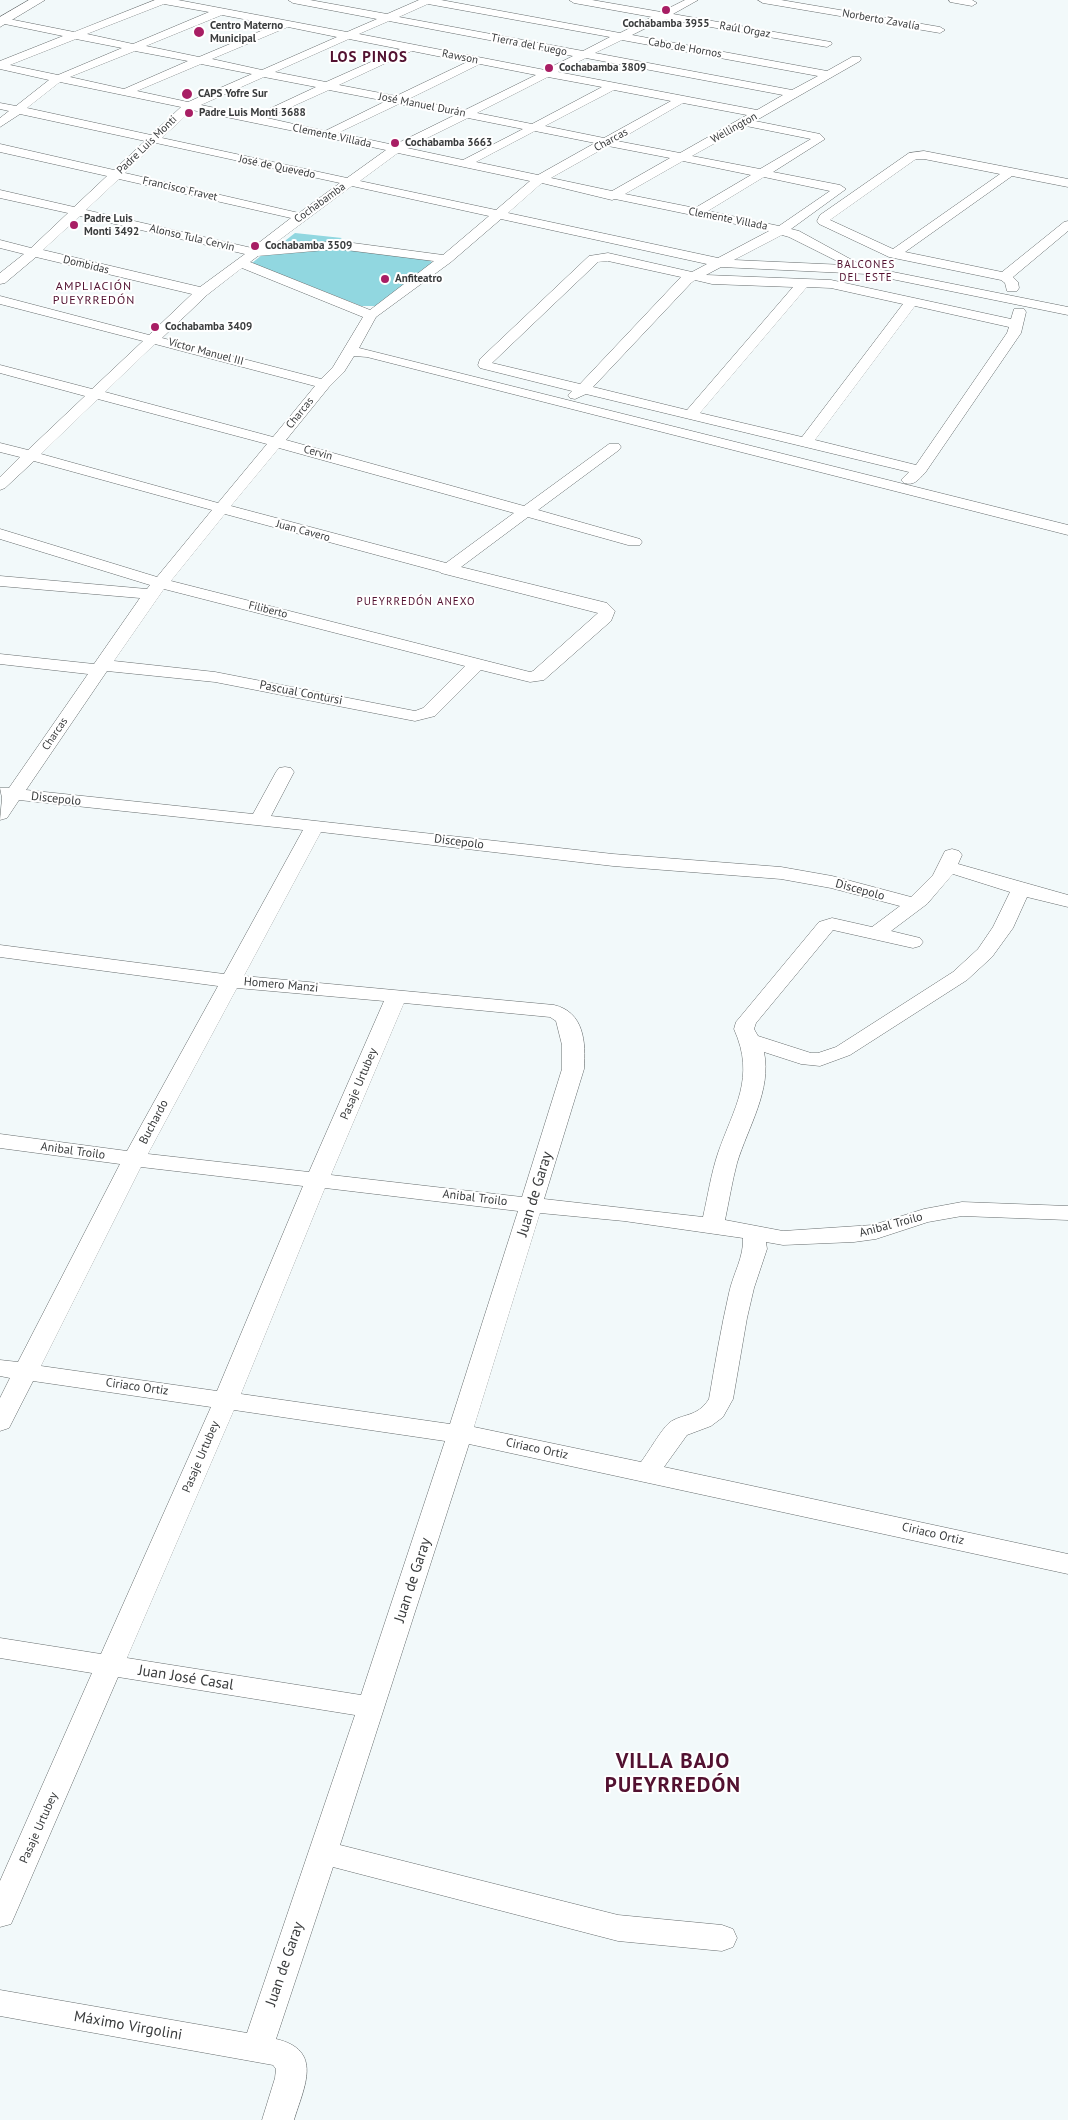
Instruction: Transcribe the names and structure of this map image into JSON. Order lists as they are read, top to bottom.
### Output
{
  "streets": {
    "street": [
      "Norberto Zavalía",
      "Raúl Orgaz",
      "Tierra del Fuego",
      "Cabo de Hornos",
      "Rawson",
      "José Manuel Durán",
      "Wellington",
      "Clemente Villada",
      "Charcas",
      "Padre Luis Monti",
      "José de Quevedo",
      "Francisco Fravet",
      "Cochabamba",
      "Alonso Tula Cervin",
      "Dombidas",
      "Víctor Manuel III",
      "Cervin",
      "Juan Cavero",
      "Filiberto",
      "Pascual Contursi",
      "Discepolo",
      "Homero Manzi",
      "Pasaje Urtubey",
      "Buchardo",
      "Anibal Troilo",
      "Juan de Garay",
      "Ciriaco Ortiz",
      "Juan José Casal",
      "Máximo Virgolini"
    ]
  },
  "crossings": [
    ["Raúl Orgaz", "Cochabamba"],
    ["Tierra del Fuego", "Wellington"],
    ["Tierra del Fuego", "Padre Luis Monti"],
    ["Tierra del Fuego", "Cochabamba"],
    ["Cabo de Hornos", "Wellington"],
    ["Cabo de Hornos", "Padre Luis Monti"],
    ["Cabo de Hornos", "Cochabamba"],
    ["Rawson", "Wellington"],
    ["Rawson", "Charcas"],
    ["Rawson", "Padre Luis Monti"],
    ["Rawson", "Cochabamba"],
    ["José Manuel Durán", "Wellington"],
    ["José Manuel Durán", "Charcas"],
    ["José Manuel Durán", "Padre Luis Monti"],
    ["José Manuel Durán", "Cochabamba"],
    ["Wellington", "Clemente Villada"],
    ["Clemente Villada", "Charcas"],
    ["Clemente Villada", "Padre Luis Monti"],
    ["Clemente Villada", "José de Quevedo"],
    ["Clemente Villada", "Cochabamba"],
    ["Charcas", "José de Quevedo"],
    ["Charcas", "Alonso Tula Cervin"],
    ["Charcas", "Víctor Manuel III"],
    ["Charcas", "Cervin"],
    ["Charcas", "Juan Cavero"],
    ["Charcas", "Filiberto"],
    ["Charcas", "Pascual Contursi"],
    ["Charcas", "Discepolo"],
    ["Padre Luis Monti", "José de Quevedo"],
    ["Padre Luis Monti", "Francisco Fravet"],
    ["Padre Luis Monti", "Alonso Tula Cervin"],
    ["Padre Luis Monti", "Dombidas"],
    ["José de Quevedo", "Cochabamba"],
    ["Francisco Fravet", "Cochabamba"],
    ["Cochabamba", "Alonso Tula Cervin"],
    ["Cochabamba", "Dombidas"],
    ["Cochabamba", "Víctor Manuel III"],
    ["Cochabamba", "Cervin"],
    ["Cochabamba", "Juan Cavero"],
    ["Juan Cavero", "Filiberto"],
    ["Filiberto", "Pascual Contursi"],
    ["Discepolo", "Buchardo"],
    ["Homero Manzi", "Pasaje Urtubey"],
    ["Homero Manzi", "Buchardo"],
    ["Homero Manzi", "Juan de Garay"],
    ["Pasaje Urtubey", "Anibal Troilo"],
    ["Pasaje Urtubey", "Ciriaco Ortiz"],
    ["Pasaje Urtubey", "Juan José Casal"],
    ["Buchardo", "Anibal Troilo"],
    ["Buchardo", "Ciriaco Ortiz"],
    ["Anibal Troilo", "Juan de Garay"],
    ["Juan de Garay", "Ciriaco Ortiz"],
    ["Juan de Garay", "Juan José Casal"],
    ["Juan de Garay", "Máximo Virgolini"]
  ],
  "districts": [
    "LOS PINOS",
    "BALCONES DEL ESTE",
    "AMPLIACIÓN PUEYRREDÓN",
    "PUEYRREDÓN ANEXO",
    "VILLA BAJO PUEYRREDÓN"
  ],
  "places": [
    "Cochabamba 3955",
    "Centro Materno Municipal",
    "Cochabamba 3809",
    "CAPS Yofre Sur",
    "Padre Luis Monti 3688",
    "Cochabamba 3663",
    "Padre Luis Monti 3492",
    "Cochabamba 3509",
    "Anfiteatro",
    "Cochabamba 3409"
  ]
}
